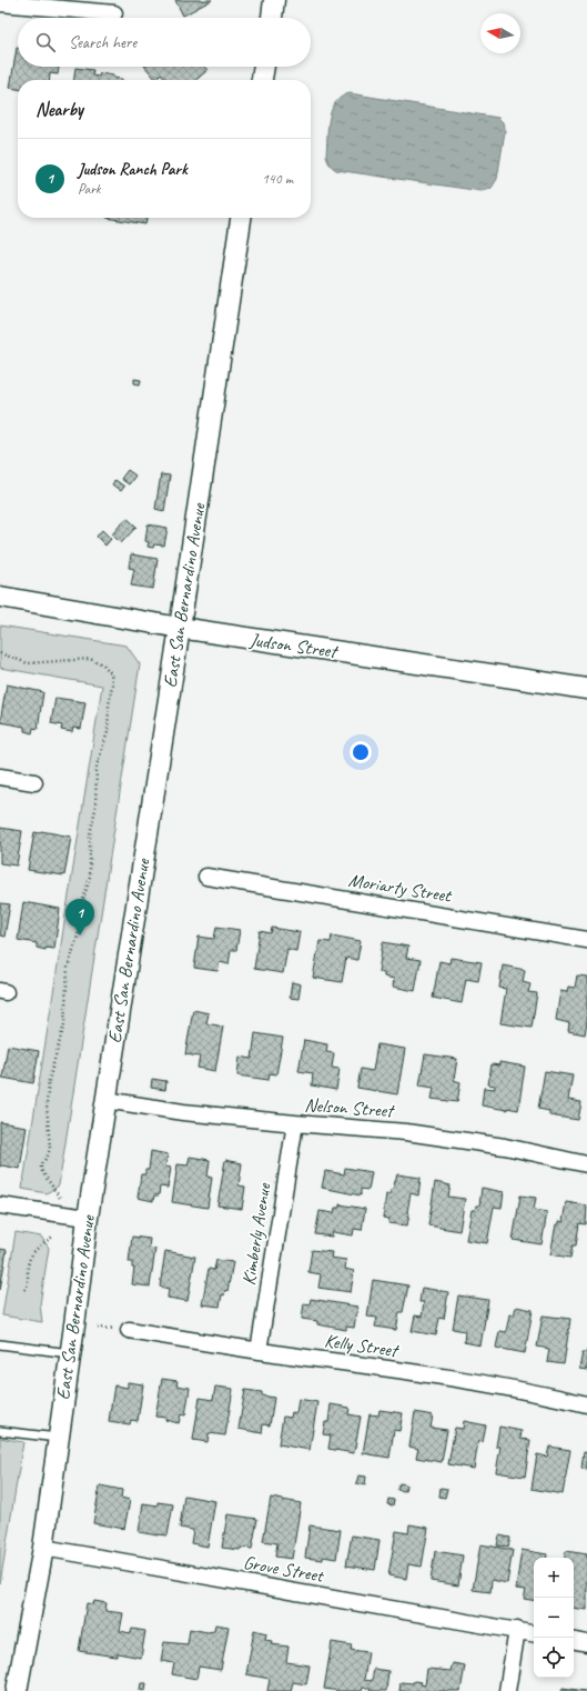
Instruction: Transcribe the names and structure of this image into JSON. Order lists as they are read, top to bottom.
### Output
{
  "streets": {
    "street": [
      "East San Bernardino Avenue",
      "Judson Street",
      "Moriarty Street",
      "Nelson Street",
      "Kimberly Avenue",
      "Kelly Street",
      "Grove Street"
    ]
  },
  "crossings": [
    ["East San Bernardino Avenue", "Judson Street"],
    ["East San Bernardino Avenue", "Nelson Street"],
    ["East San Bernardino Avenue", "Grove Street"],
    ["Nelson Street", "Kimberly Avenue"],
    ["Kimberly Avenue", "Kelly Street"]
  ],
  "north": "left",
  "page": {
    "search": "Search here",
    "heading": "Nearby",
    "list": [
      {
        "mark": "1",
        "name": "Judson Ranch Park",
        "note": "Park",
        "value": "140 m"
      }
    ],
    "pins": "1",
    "map_buttons": ["+", "−"]
  }
}
